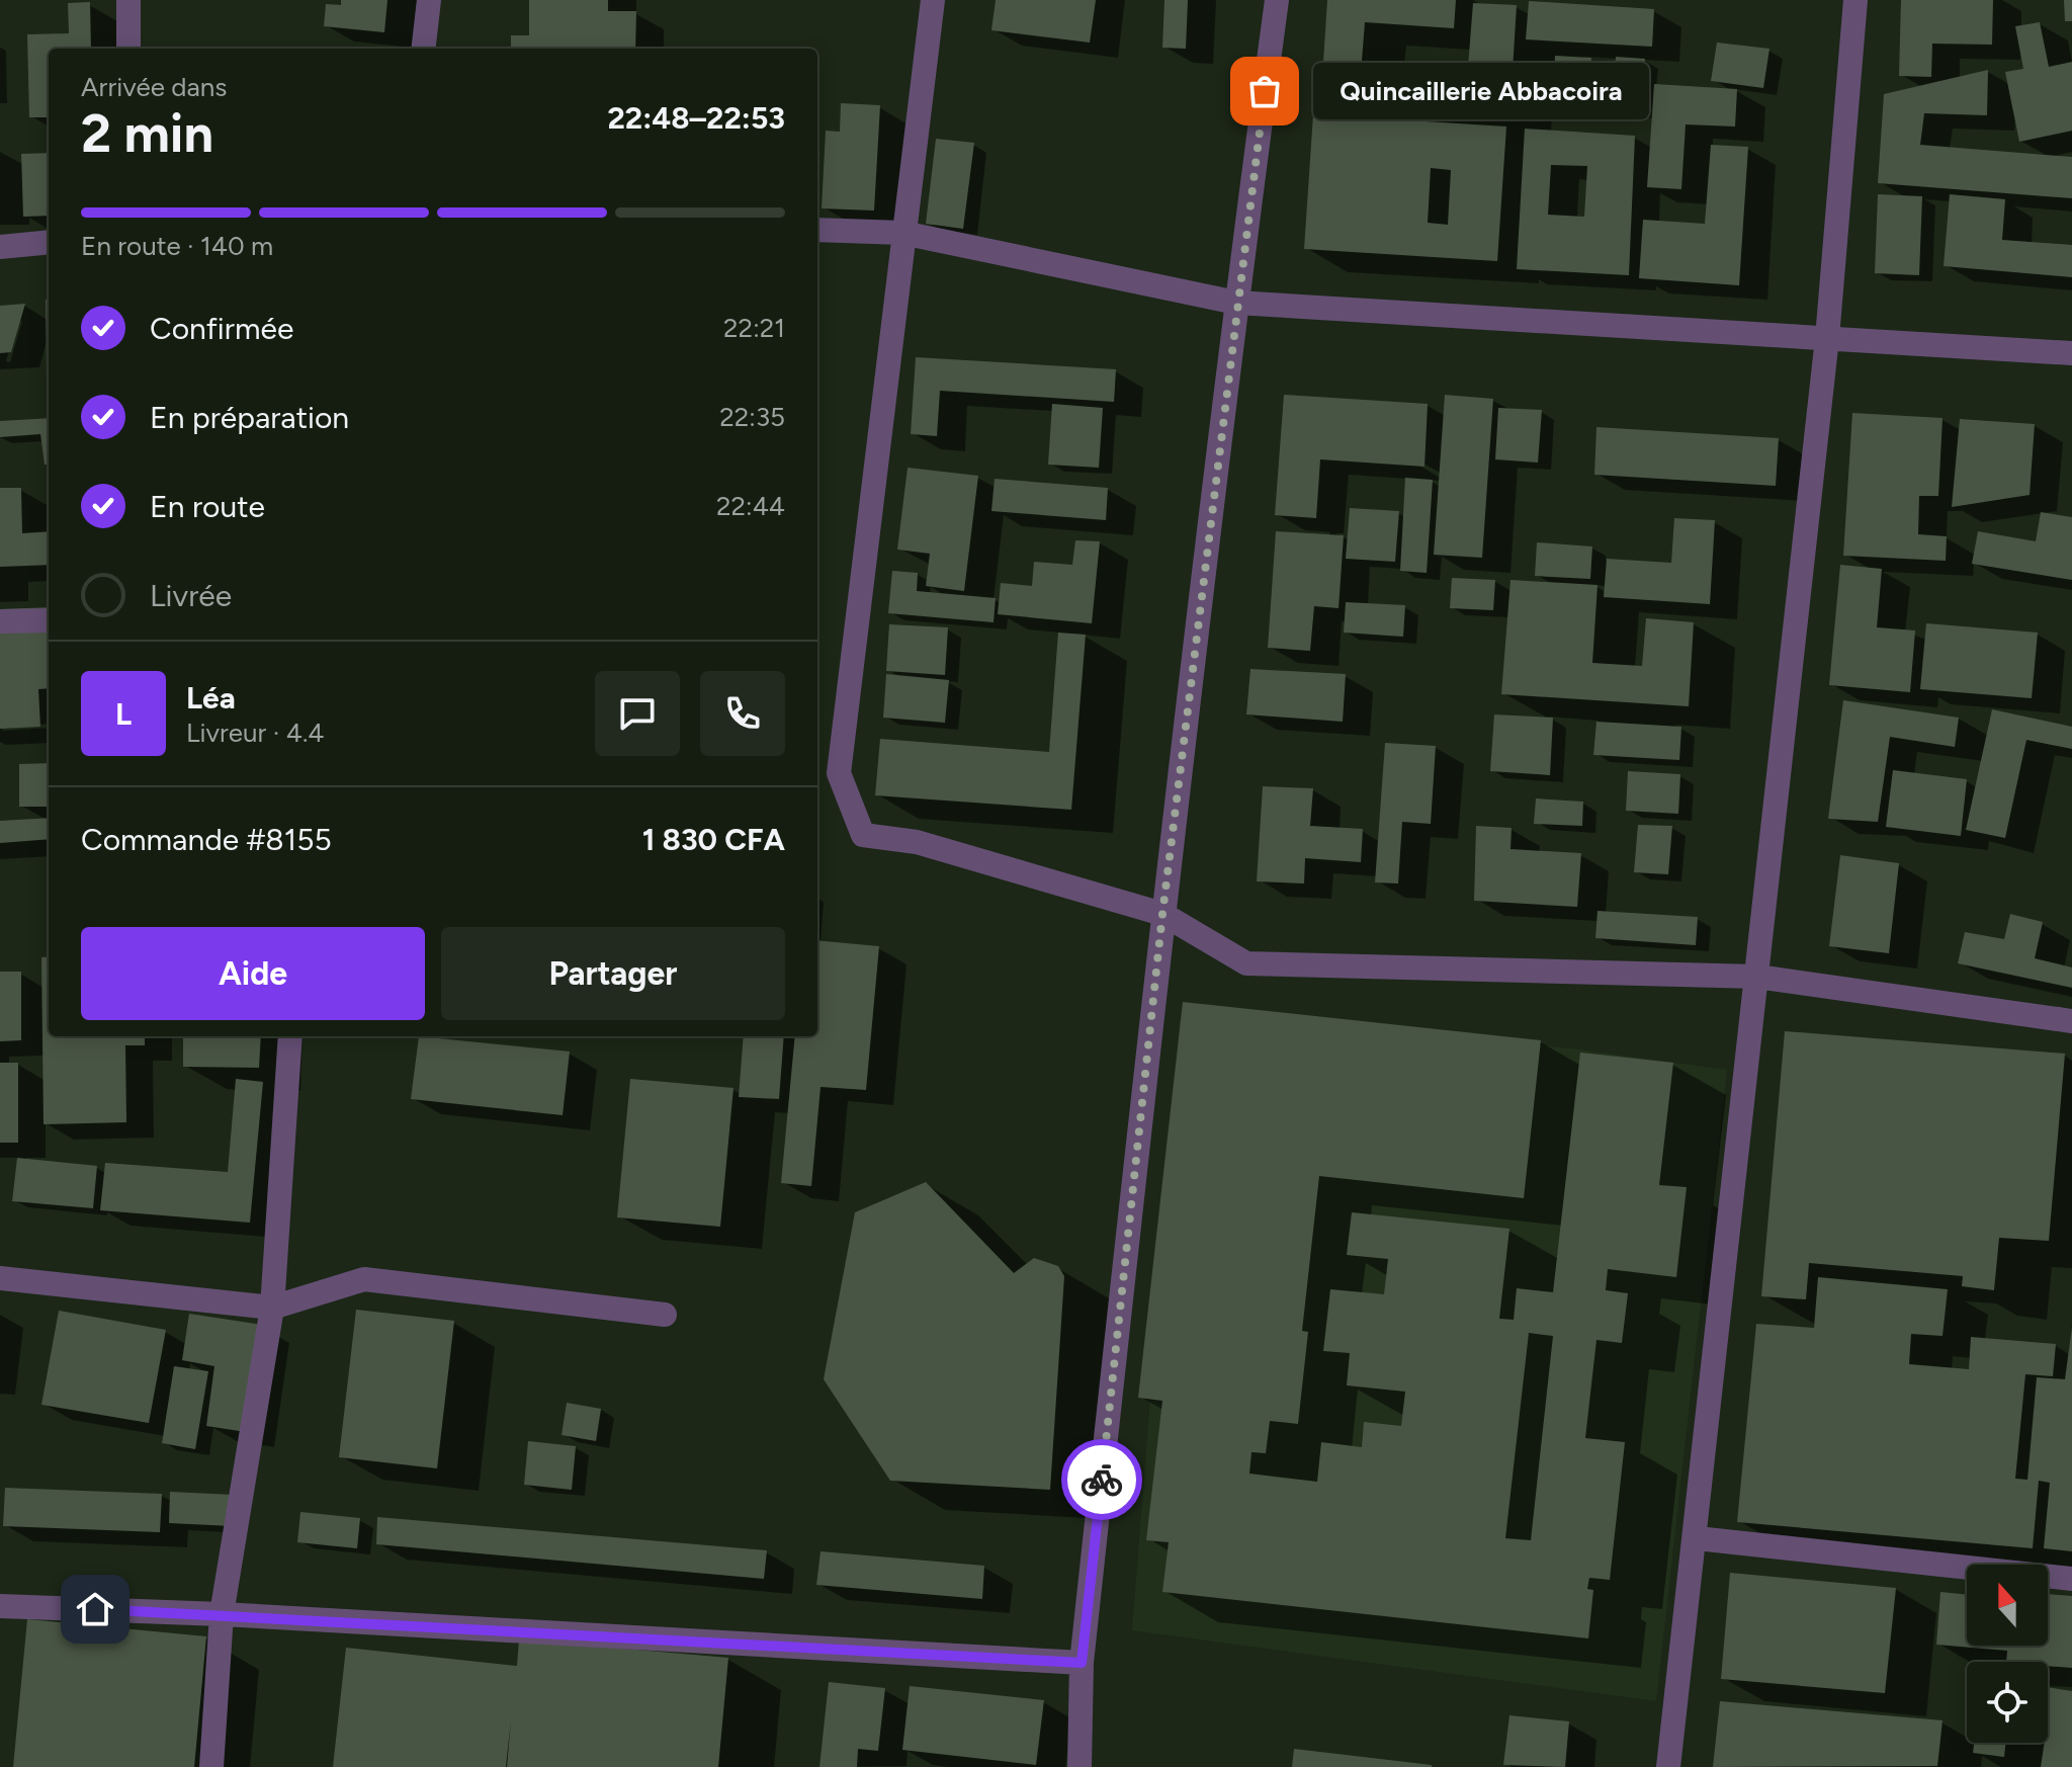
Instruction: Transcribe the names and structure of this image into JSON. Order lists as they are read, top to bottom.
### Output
{
  "places": ["Quincaillerie Abbacoira"],
  "north": "top",
  "page": {
    "heading": ["2 min", "Arrivée dans", "22:48–22:53"],
    "panel": [
      "Léa",
      "Livreur · 4.4",
      "Commande #8155",
      "1 830 CFA"
    ],
    "bubble": "Quincaillerie Abbacoira",
    "bar": "En route · 140 m",
    "list": [
      ["Confirmée", "22:21"],
      ["En préparation", "22:35"],
      ["En route", "22:44"],
      "Livrée"
    ],
    "round": "L",
    "buttons": ["Aide", "Partager"]
  }
}
